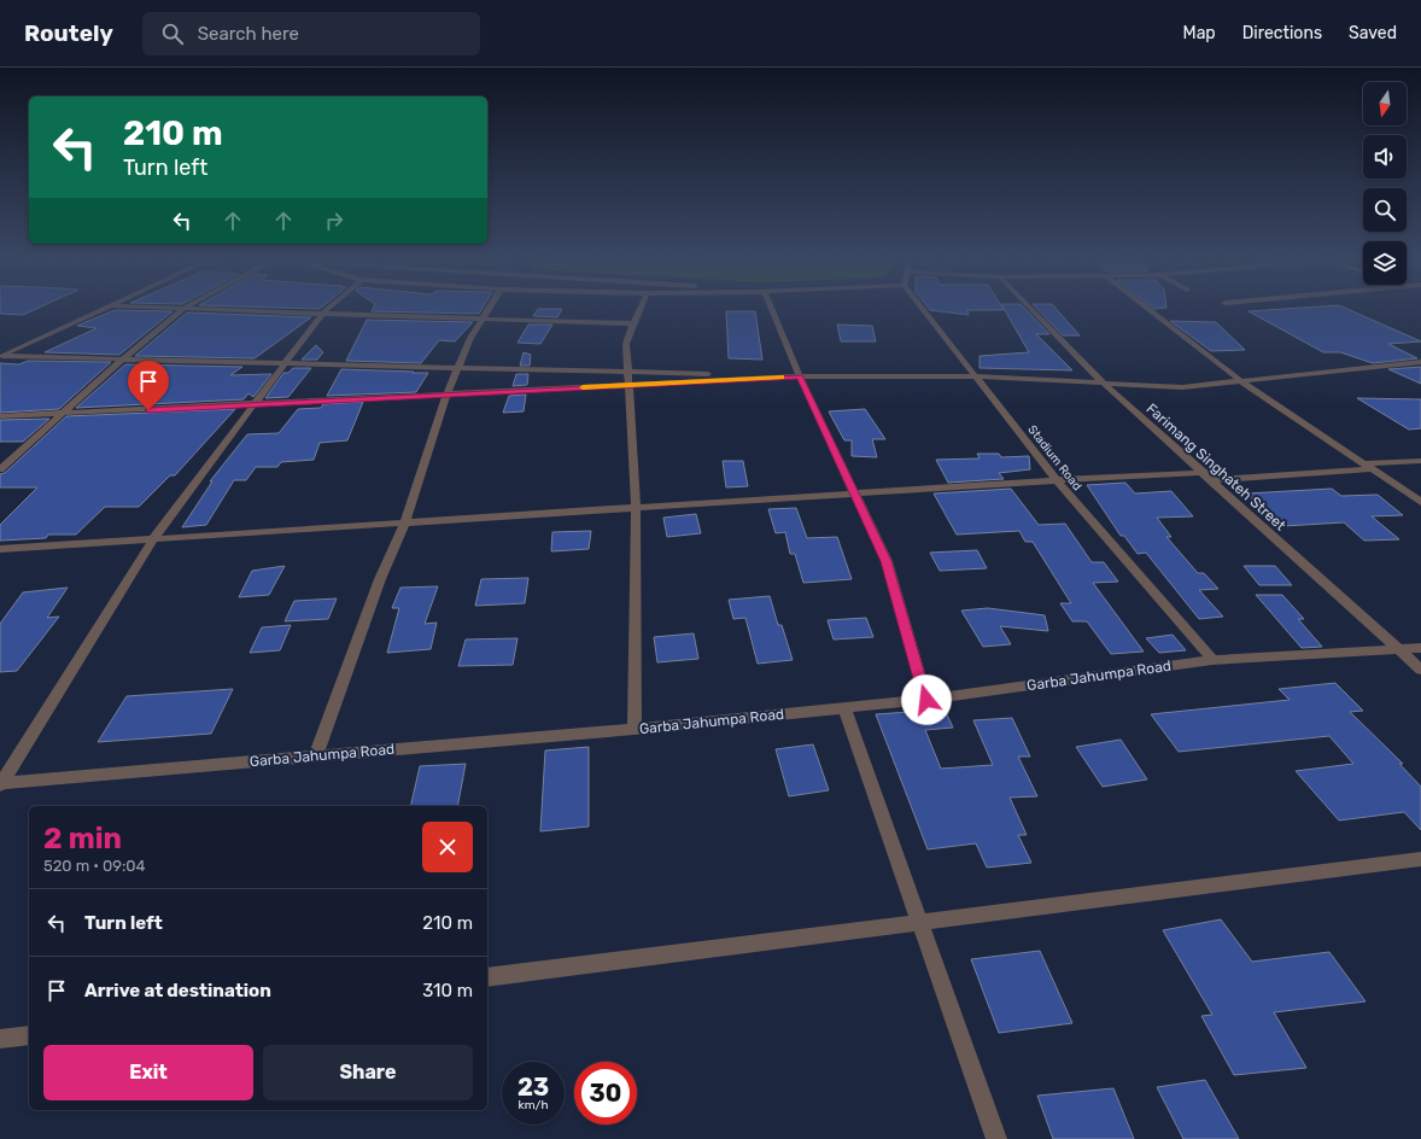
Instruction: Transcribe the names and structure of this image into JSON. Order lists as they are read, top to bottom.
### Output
{
  "streets": {
    "street": ["Stadium Road", "Farimang Singhateh Street", "Garba Jahumpa Road"]
  },
  "crossings": [
    ["Stadium Road", "Garba Jahumpa Road"],
    ["Farimang Singhateh Street", "Garba Jahumpa Road"]
  ],
  "north": "bottom",
  "page": {
    "header": "Routely",
    "search": "Search here",
    "nav": ["Map", "Directions", "Saved"],
    "turn": ["210 m", "Turn left"],
    "heading": ["2 min", "520 m · 09:04"],
    "list": [
      {
        "name": "Turn left",
        "value": "210 m"
      },
      {
        "name": "Arrive at destination",
        "value": "310 m"
      }
    ],
    "buttons": ["Exit", "Share"],
    "speed": "23 km/h",
    "limit": "30"
  }
}
